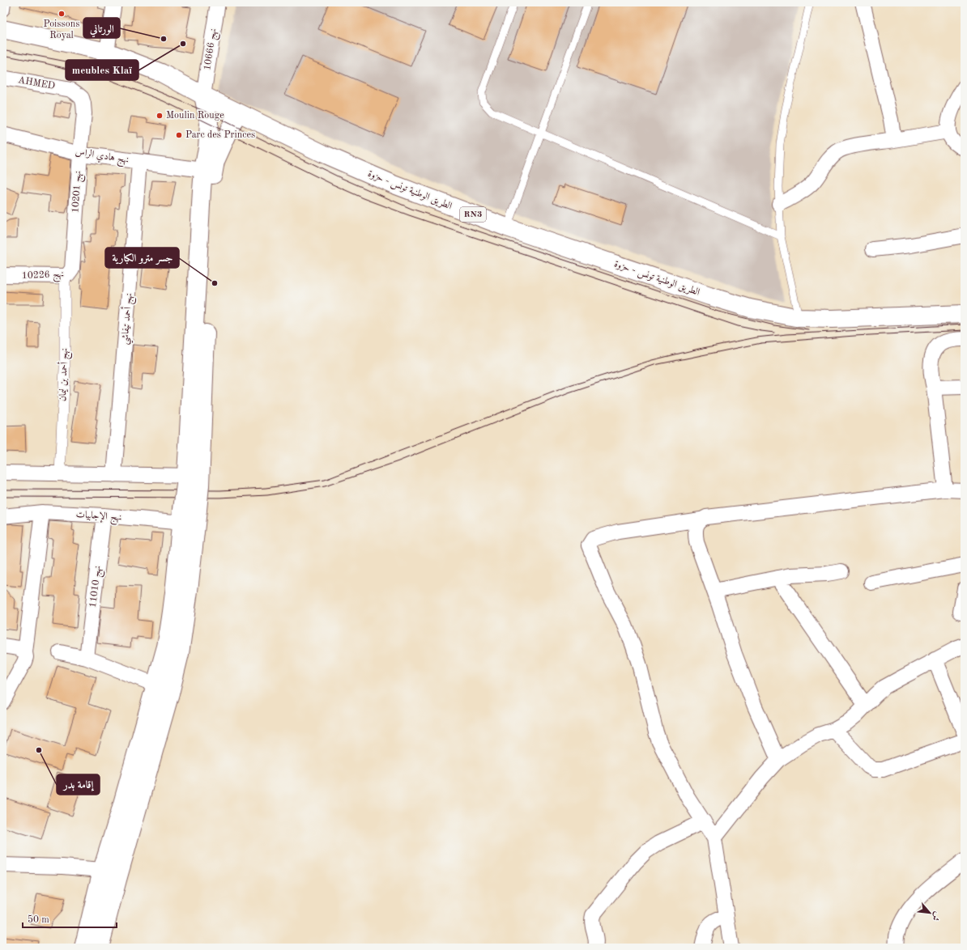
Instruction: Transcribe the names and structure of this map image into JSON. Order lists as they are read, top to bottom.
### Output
{
  "streets": {
    "main road": ["الطريق الوطنية تونس - حزوة", "RN3"],
    "street": [
      "نهج 10666",
      "AHMED",
      "نهج هادي الراس",
      "نهج 10201",
      "نهج 10226",
      "نهج أحمد تيفاشي",
      "نهج أحمد بن ليمان",
      "نهج الإجابيات",
      "نهج 11010"
    ]
  },
  "crossings": [
    ["نهج 10666", "الطريق الوطنية تونس - حزوة"],
    ["AHMED", "نهج 10201"],
    ["نهج هادي الراس", "نهج 10201"],
    ["نهج هادي الراس", "نهج أحمد تيفاشي"],
    ["نهج 10201", "نهج 10226"],
    ["نهج 10226", "نهج أحمد بن ليمان"],
    ["نهج الإجابيات", "نهج 11010"]
  ],
  "places": [
    "Poissons Royal",
    "الورتاني",
    "meubles Klaï",
    "Moulin Rouge",
    "Parc des Princes",
    "جسر مترو الكبارية",
    "إقامة بدر"
  ],
  "scale_bar": "50 m",
  "north": "bottom right"
}
